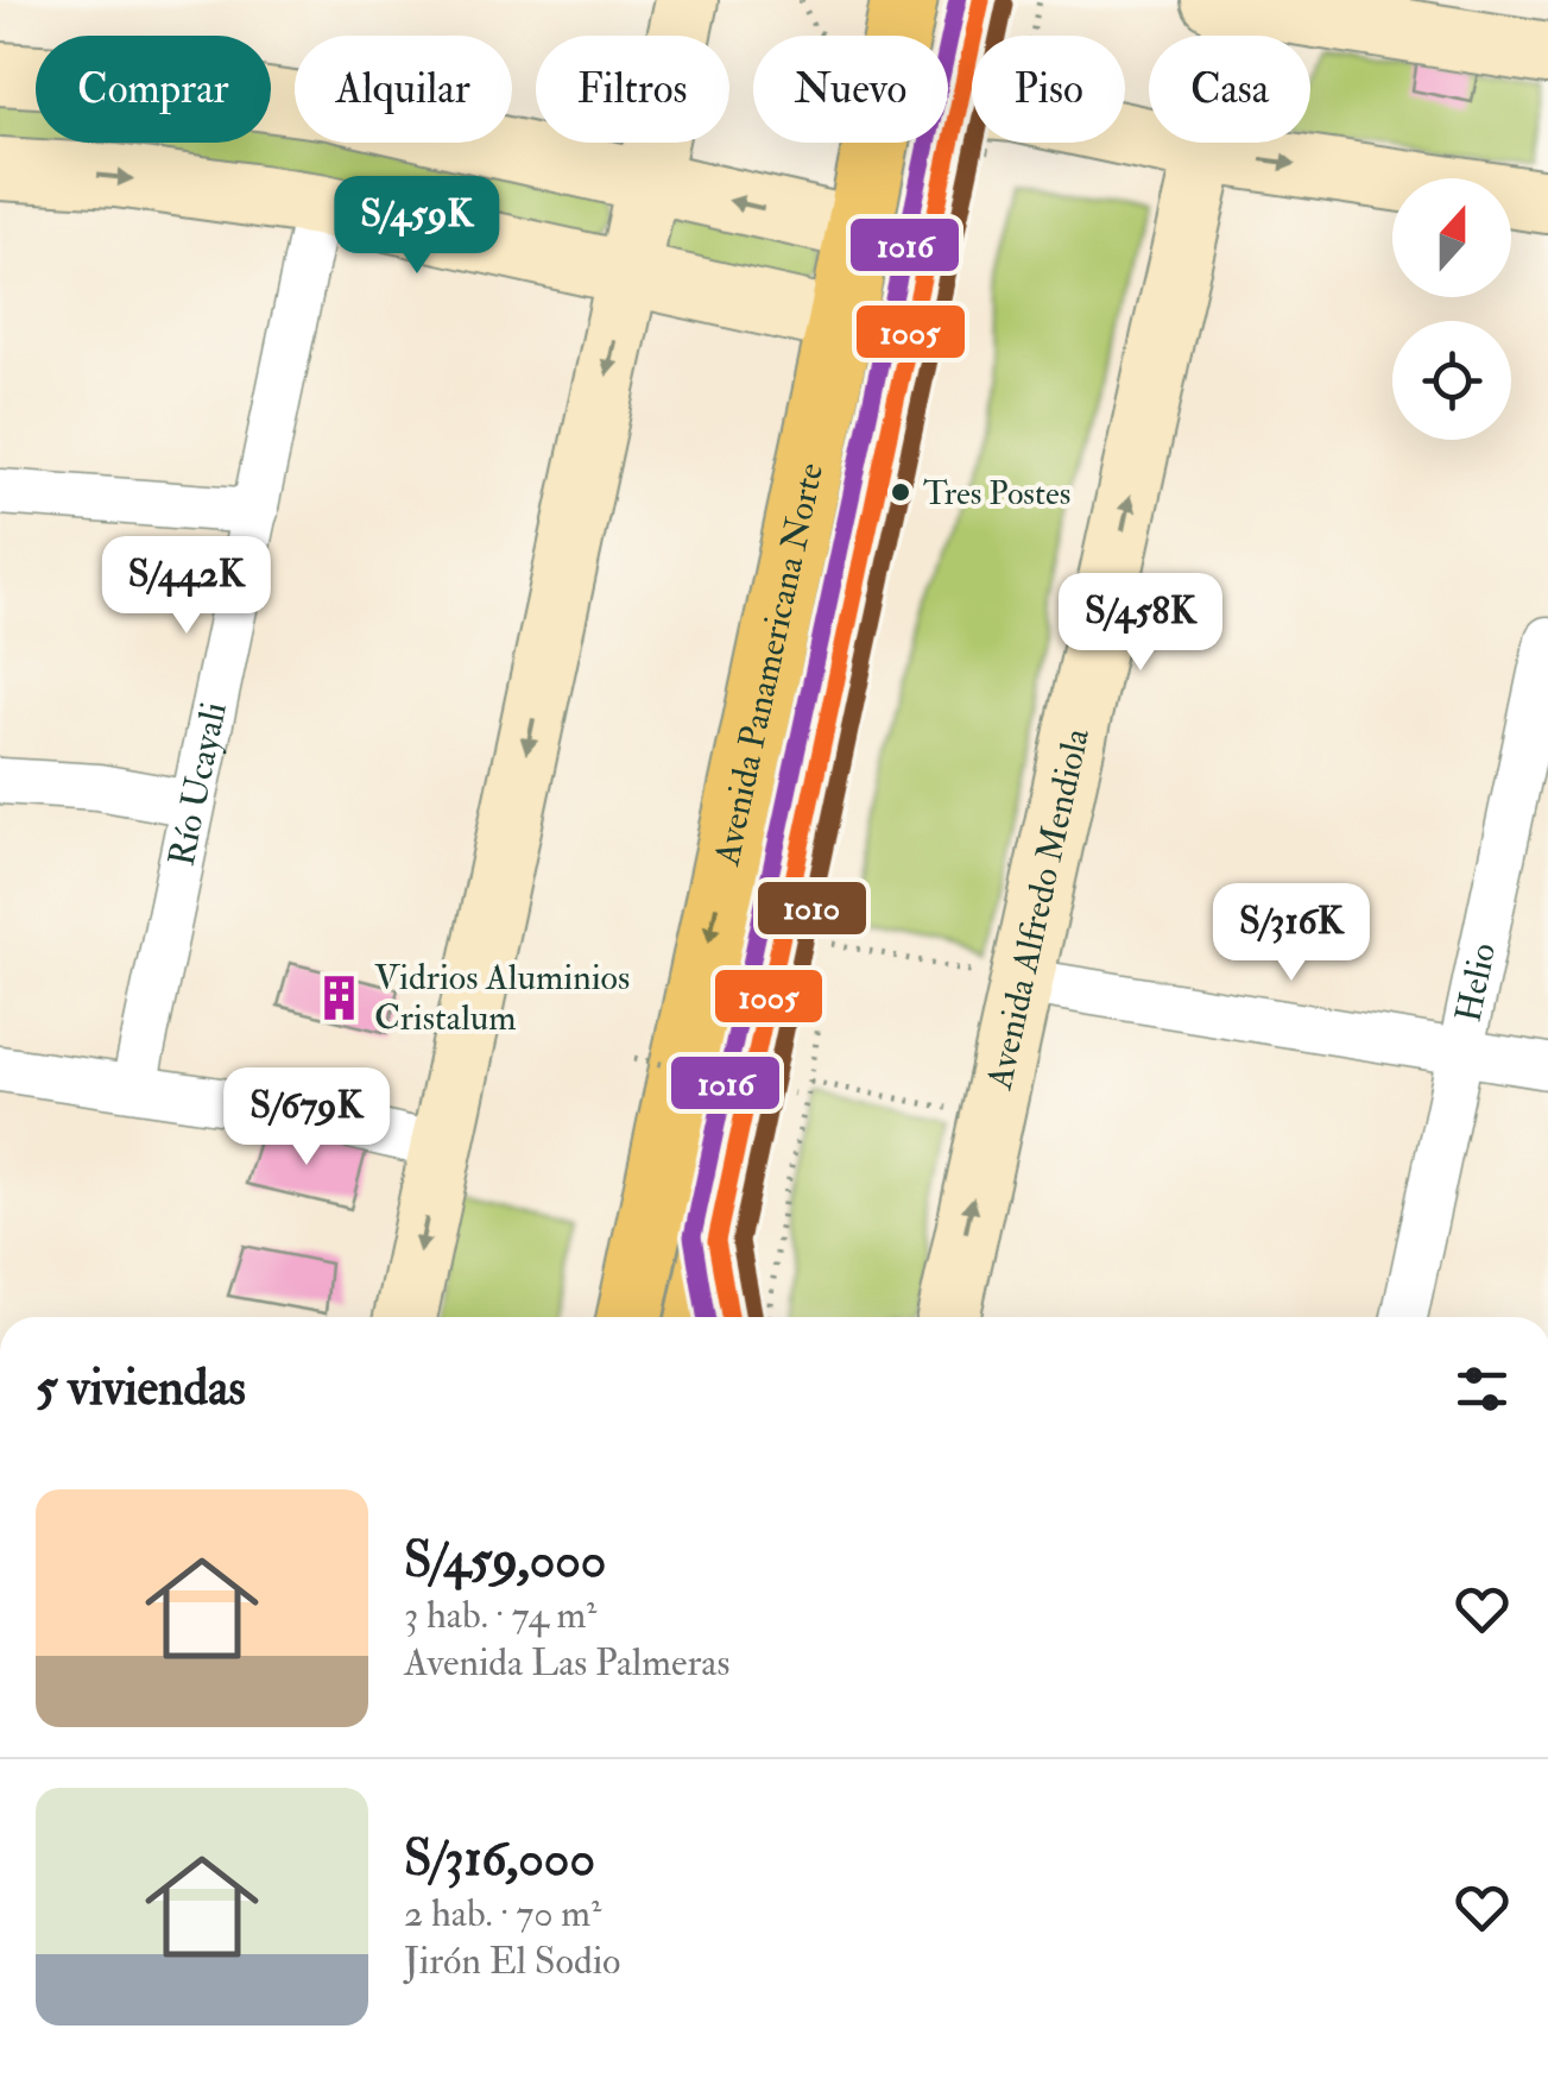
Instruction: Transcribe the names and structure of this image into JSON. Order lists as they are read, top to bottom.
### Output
{
  "streets": {
    "highway": ["Avenida Panamericana Norte"],
    "main road": ["Avenida Alfredo Mendiola"],
    "street": ["Río Ucayali", "Helio"]
  },
  "places": {
    "other": ["Tres Postes"],
    "building": ["Vidrios Aluminios Cristalum"]
  },
  "lines": ["transit line 1005", "transit line 1016", "transit line 1010"],
  "north": "top",
  "page": {
    "chip": [
      "Comprar",
      "Alquilar",
      "Filtros",
      "Nuevo",
      "Piso",
      "Casa"
    ],
    "price": [
      "S/459K",
      "S/442K",
      "S/458K",
      "S/316K",
      "S/679K"
    ],
    "heading": "5 viviendas",
    "list": [
      {
        "name": "S/459,000",
        "note": "3 hab. · 74 m² · Avenida Las Palmeras"
      },
      {
        "name": "S/316,000",
        "note": "2 hab. · 70 m² · Jirón El Sodio"
      }
    ]
  }
}
